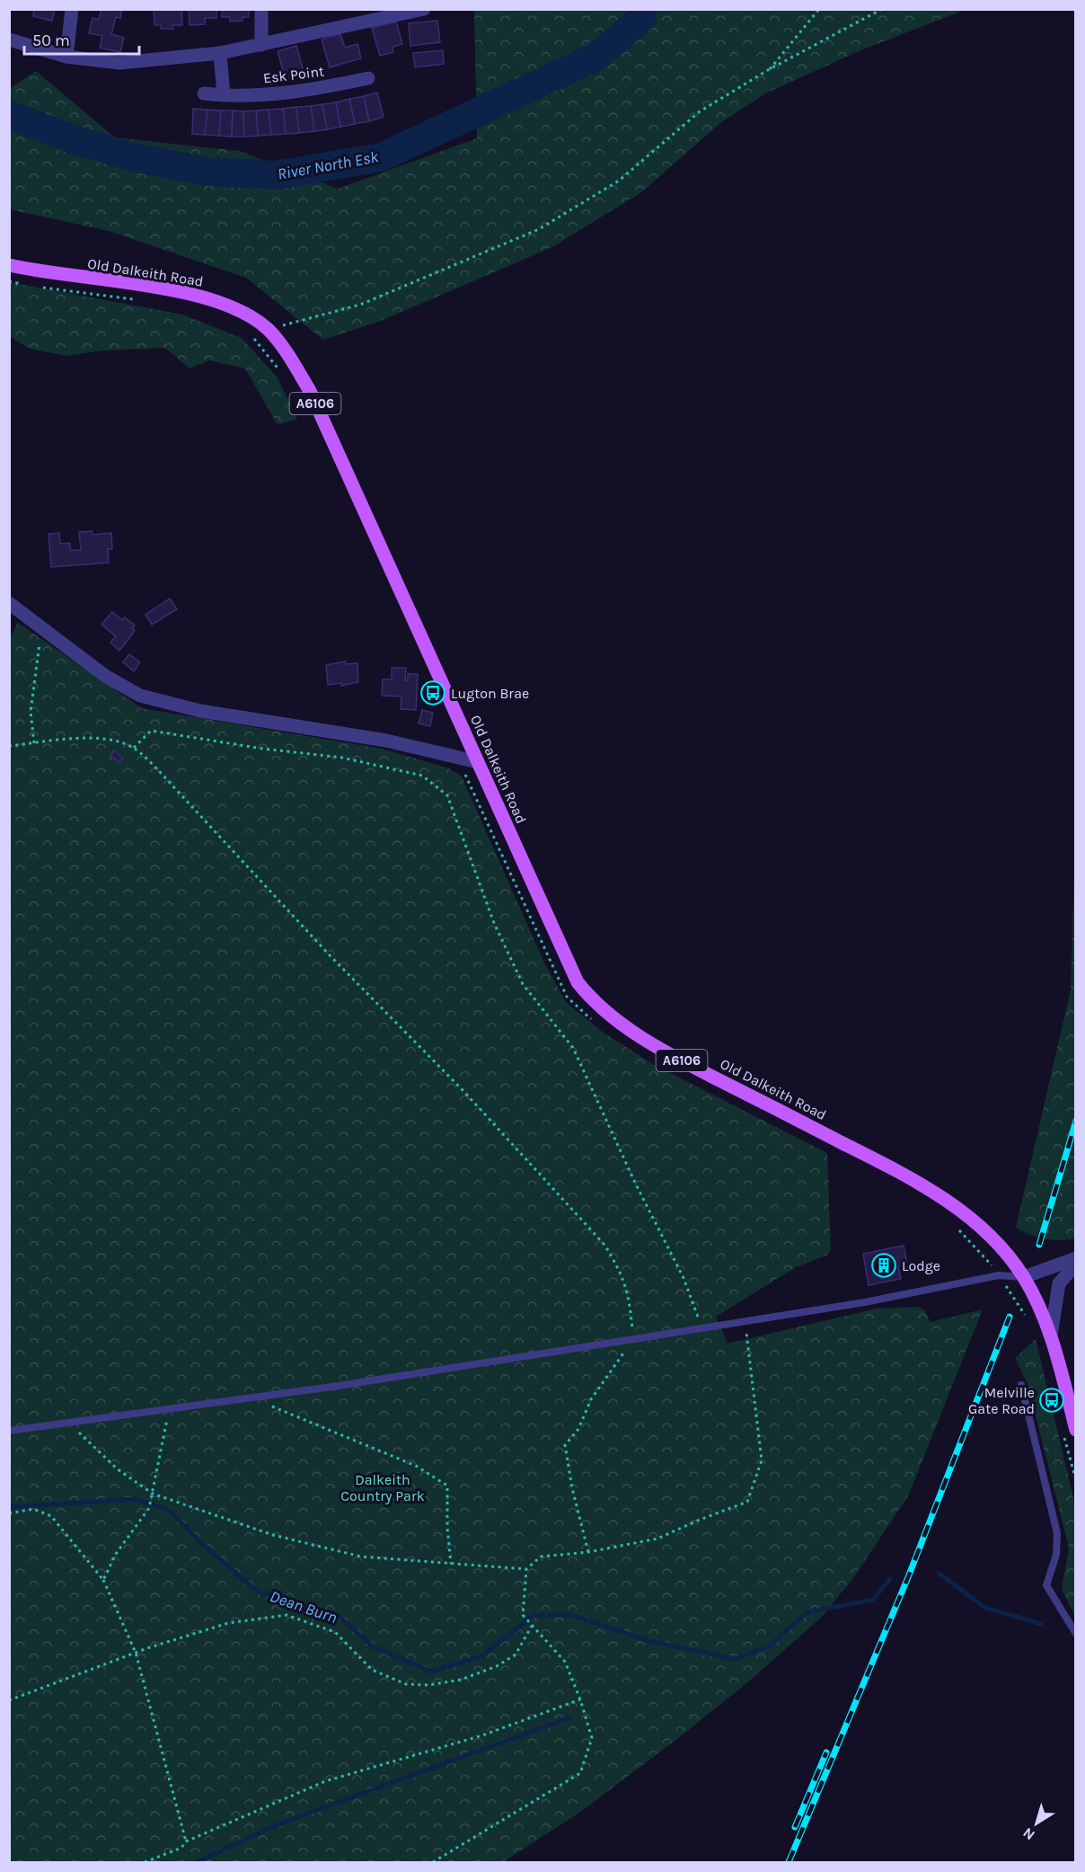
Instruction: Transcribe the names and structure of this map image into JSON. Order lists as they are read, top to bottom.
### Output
{
  "streets": {
    "main road": ["Old Dalkeith Road", "A6106"],
    "street": ["Esk Point"]
  },
  "crossings": [
    ["Old Dalkeith Road", "A6106"]
  ],
  "water": ["River North Esk", "Dean Burn"],
  "parks": ["Dalkeith Country Park"],
  "places": {
    "bus stop": ["Lugton Brae", "Melville Gate Road"],
    "building": ["Lodge"]
  },
  "scale_bar": "50 m",
  "north": "bottom left"
}
